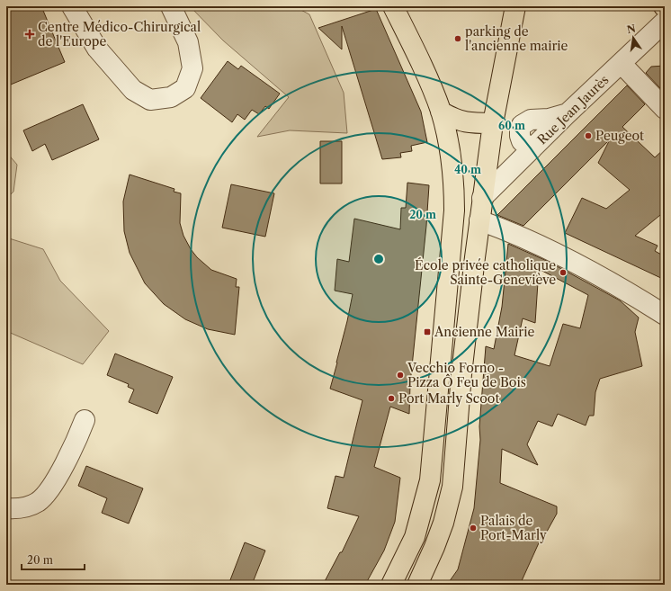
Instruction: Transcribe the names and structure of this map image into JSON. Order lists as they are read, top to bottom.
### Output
{
  "streets": {
    "street": ["Rue Jean Jaurès"]
  },
  "places": {
    "health": ["Centre Médico-Chirurgical de l'Europe"],
    "other": [
      "parking de l'ancienne mairie",
      "Peugeot",
      "École privée catholique Sainte-Geneviève",
      "Vecchio Forno - Pizza Ô Feu de Bois",
      "Port Marly Scoot",
      "Palais de Port-Marly"
    ],
    "transit": ["Ancienne Mairie"]
  },
  "scale_bar": "20 m",
  "north": "top",
  "rings": ["60 m", "40 m", "20 m"]
}
